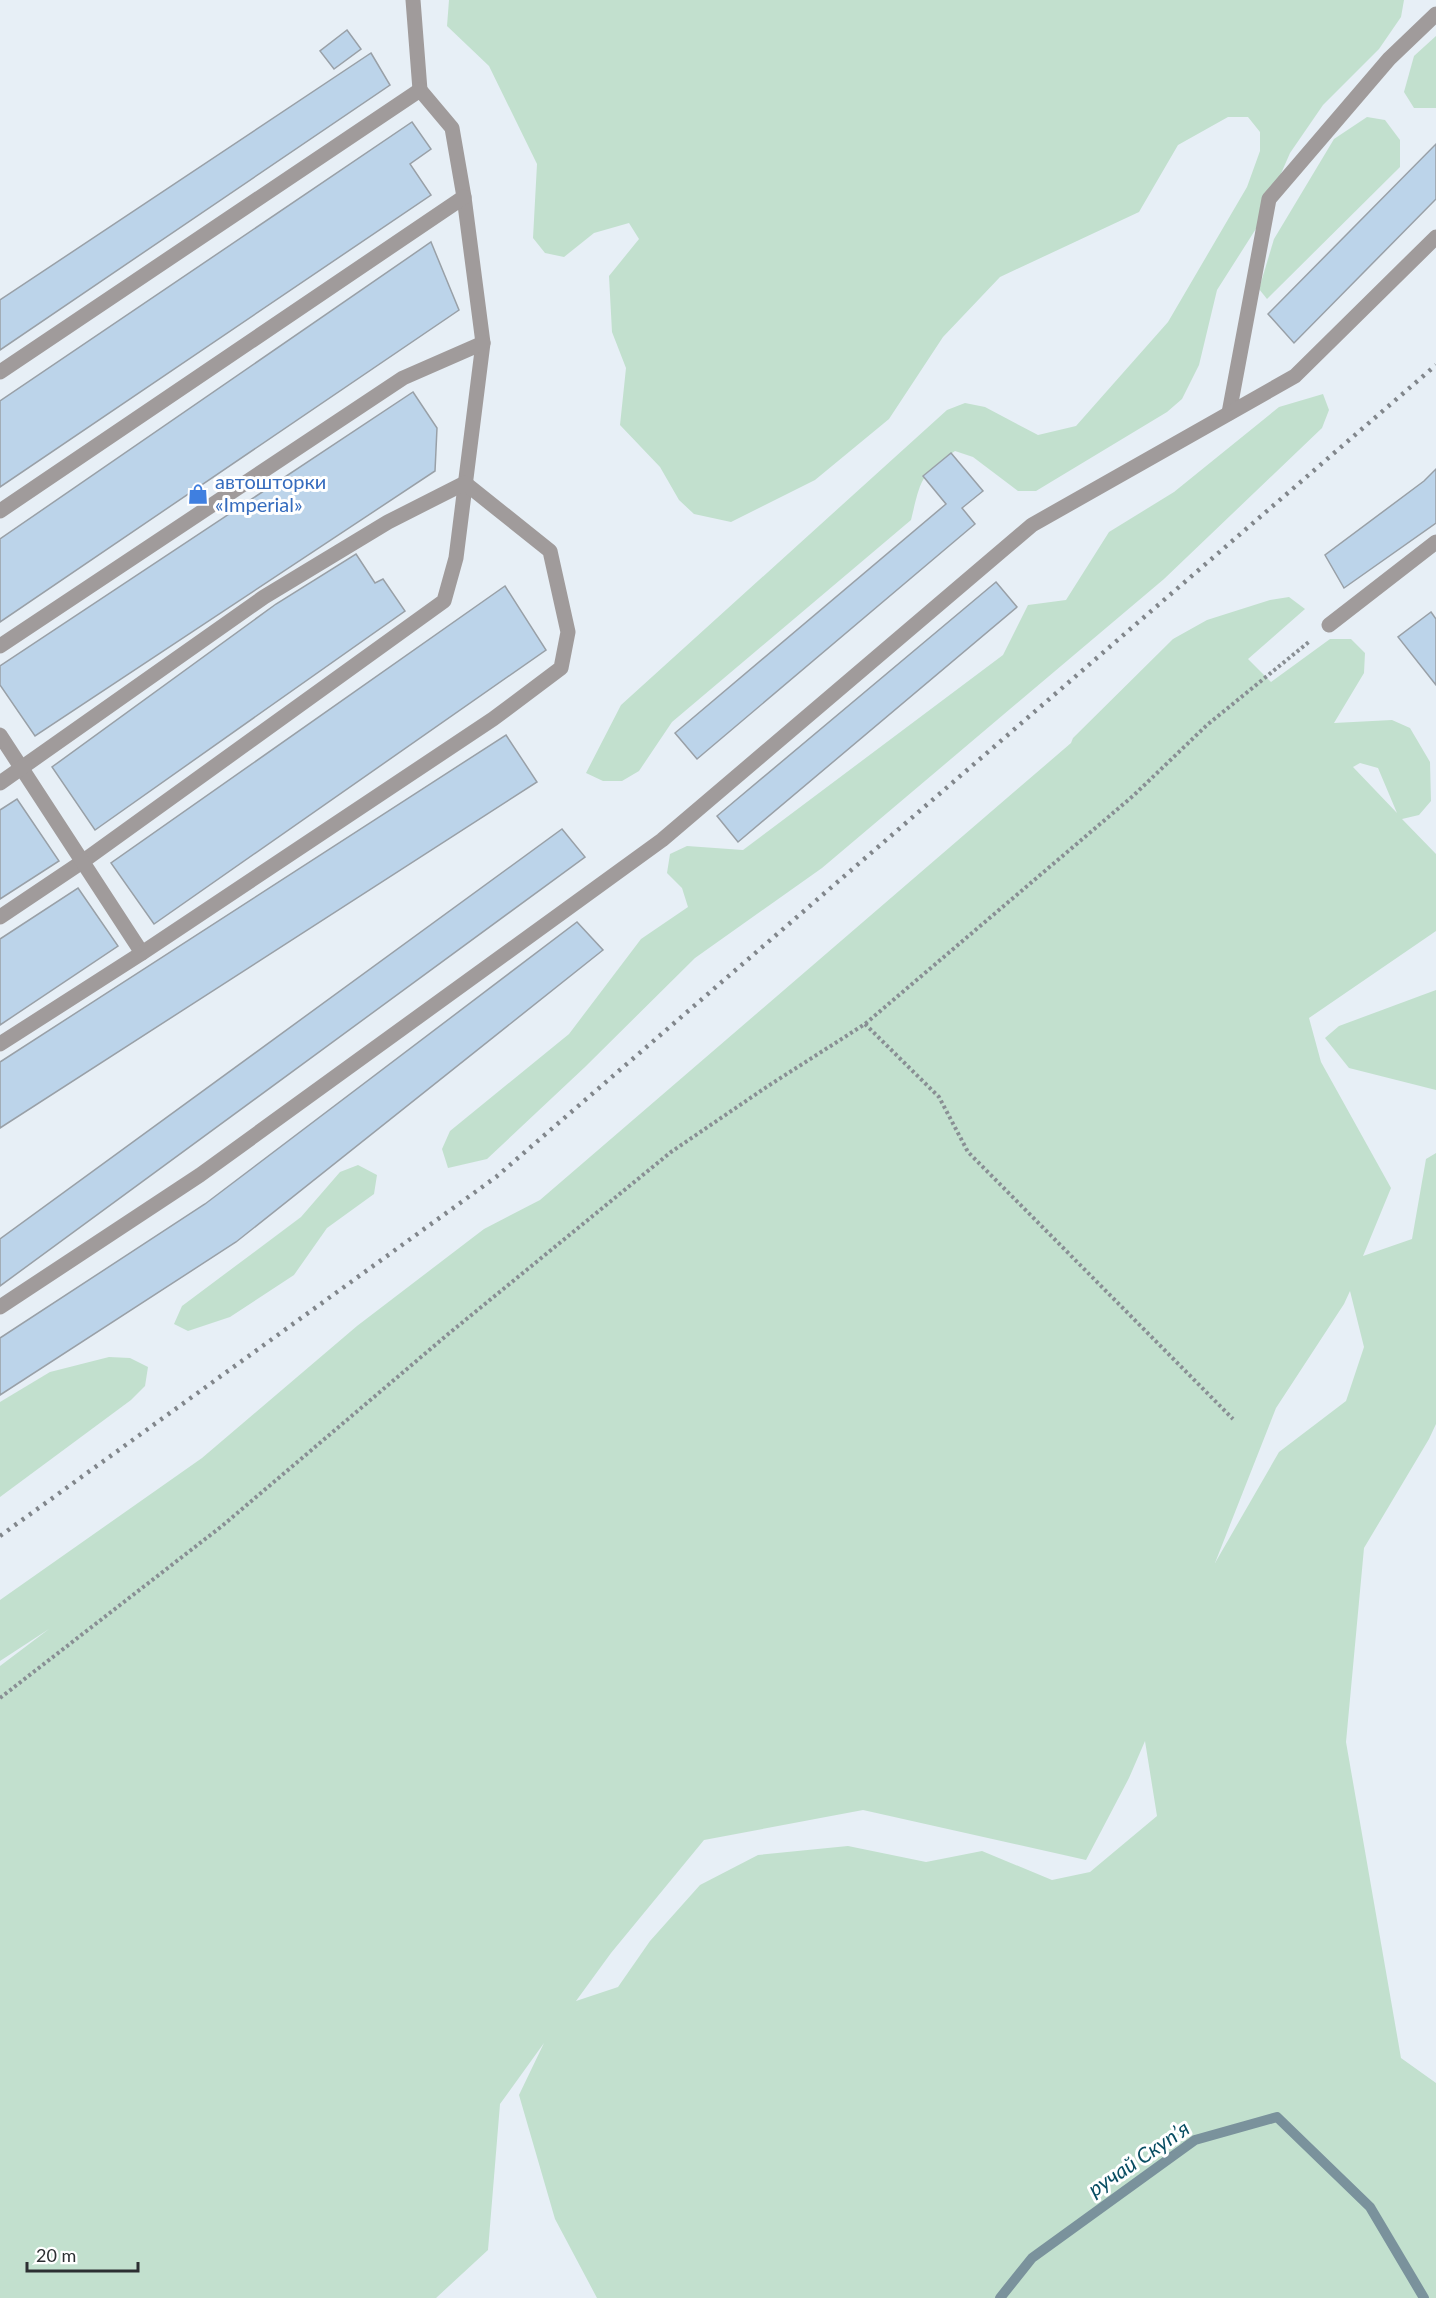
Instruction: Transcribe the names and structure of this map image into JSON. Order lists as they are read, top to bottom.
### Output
{
  "water": ["ручай Скупʼя"],
  "places": {
    "shop": ["автошторки «Imperial»"]
  },
  "scale_bar": "20 m"
}
